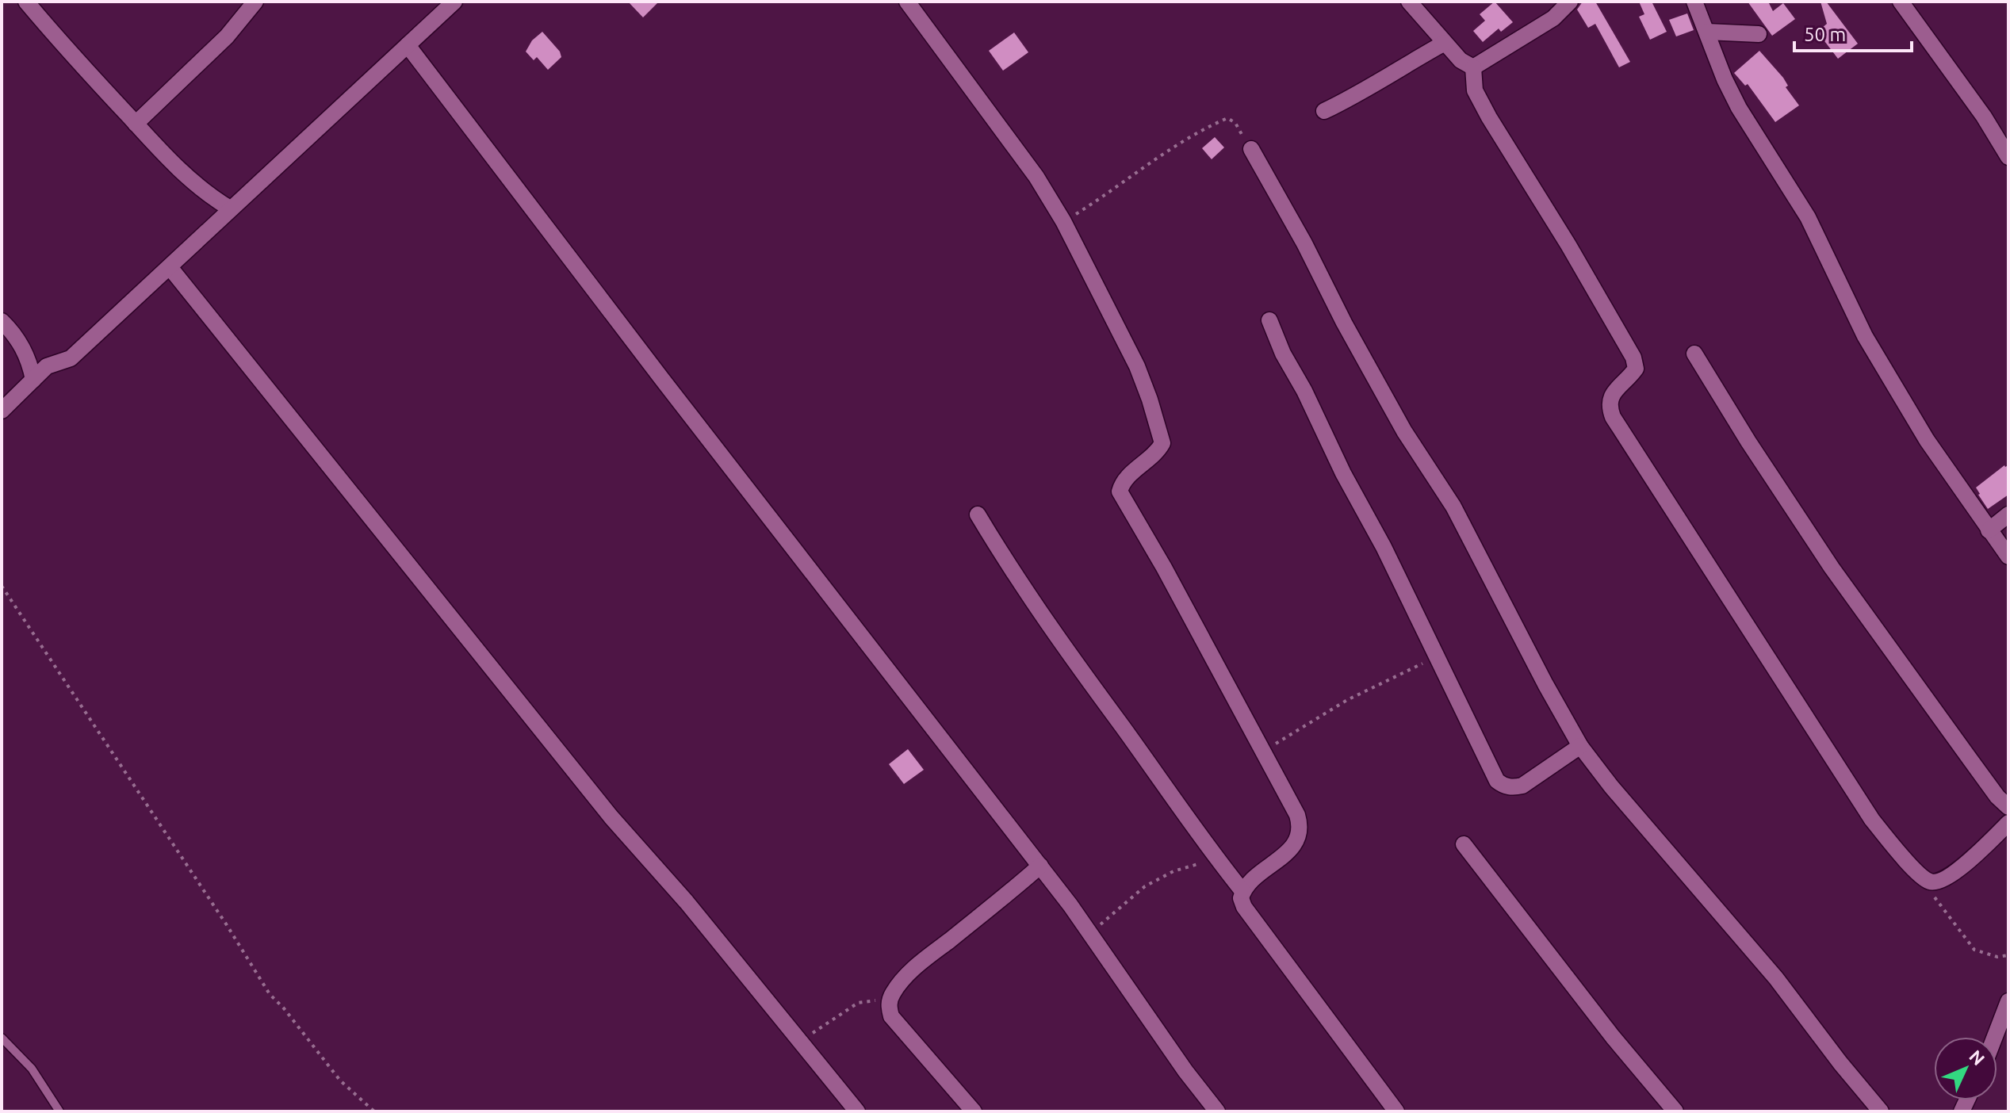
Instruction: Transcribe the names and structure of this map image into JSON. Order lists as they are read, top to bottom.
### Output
{
  "scale_bar": "50 m",
  "north": "top right"
}
